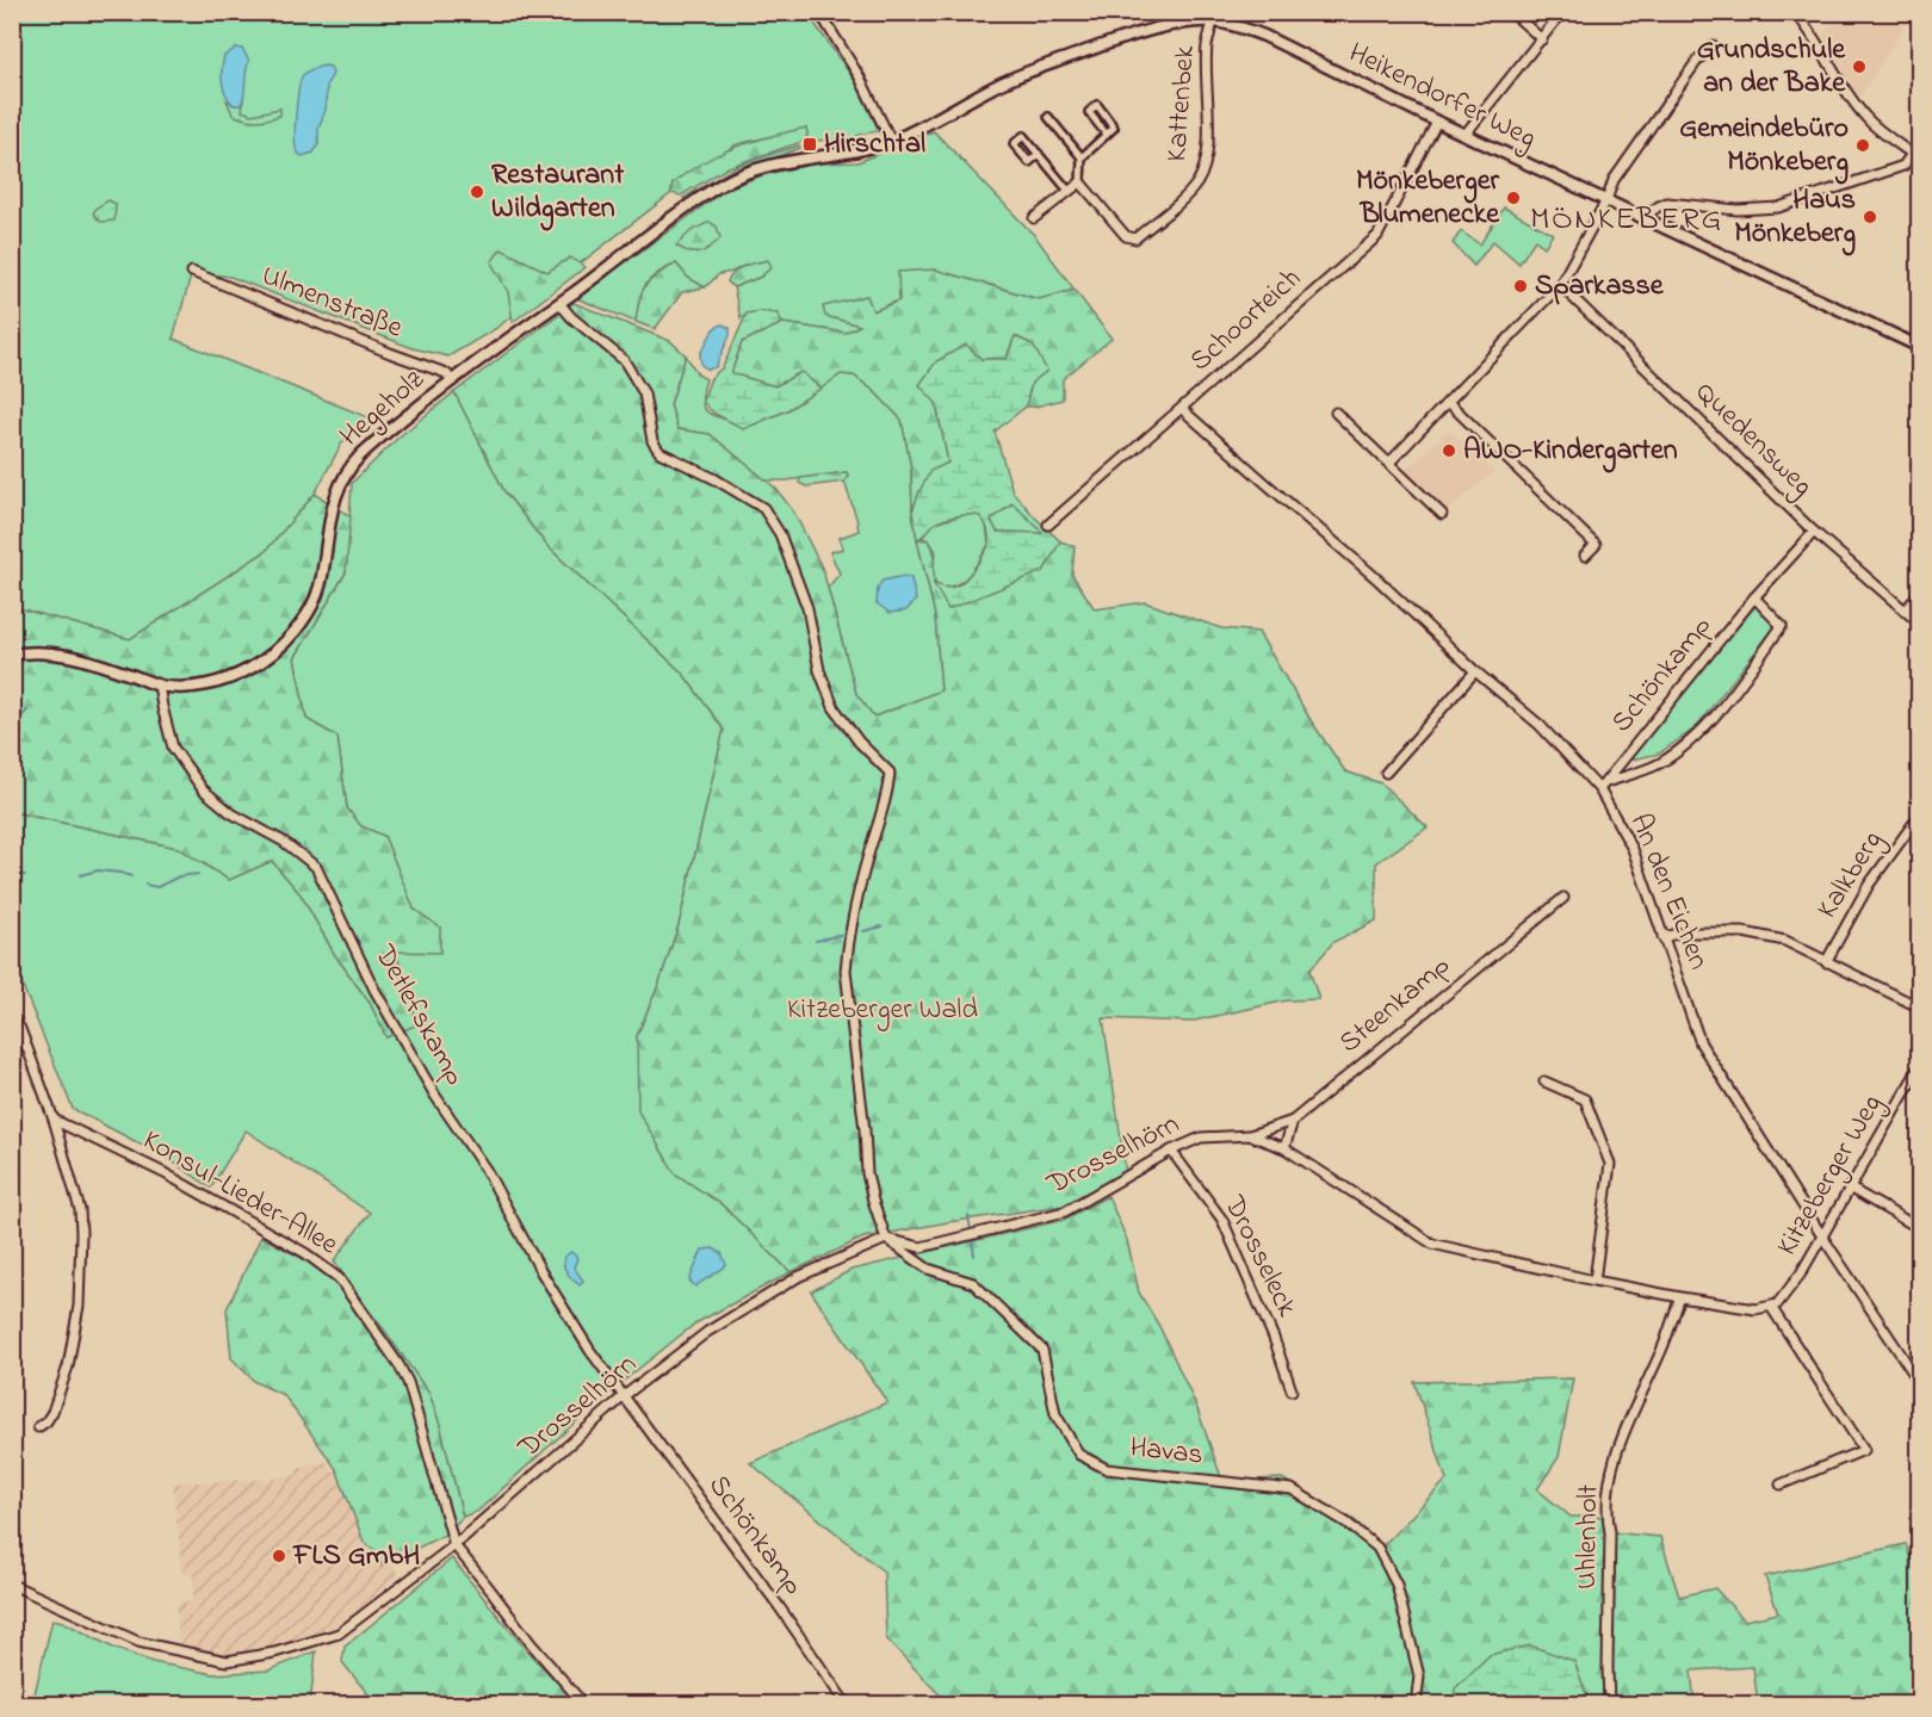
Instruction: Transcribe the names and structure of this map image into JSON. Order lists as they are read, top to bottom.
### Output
{
  "streets": {
    "street": [
      "Heikendorfer Weg",
      "Kattenbek",
      "Ulmenstraße",
      "Schoorteich",
      "Hegeholz",
      "Quedensweg",
      "Schönkamp",
      "Kalkberg",
      "An den Eichen",
      "Steenkamp",
      "Detlefskamp",
      "Drosselhörn",
      "Kitzeberger Weg",
      "Konsul-Lieder-Allee",
      "Drosseleck",
      "Havas",
      "Uhlenholt"
    ]
  },
  "crossings": [
    ["Heikendorfer Weg", "Kattenbek"],
    ["Heikendorfer Weg", "Schoorteich"],
    ["Heikendorfer Weg", "Hegeholz"],
    ["Ulmenstraße", "Hegeholz"],
    ["Schoorteich", "An den Eichen"],
    ["Hegeholz", "Detlefskamp"],
    ["Quedensweg", "Schönkamp"],
    ["Schönkamp", "An den Eichen"],
    ["Schönkamp", "Detlefskamp"],
    ["Schönkamp", "Drosselhörn"],
    ["An den Eichen", "Kitzeberger Weg"],
    ["Steenkamp", "Drosselhörn"],
    ["Detlefskamp", "Drosselhörn"],
    ["Drosselhörn", "Kitzeberger Weg"],
    ["Drosselhörn", "Konsul-Lieder-Allee"],
    ["Drosselhörn", "Drosseleck"],
    ["Drosselhörn", "Havas"],
    ["Drosselhörn", "Uhlenholt"]
  ],
  "districts": ["MÖNKEBERG"],
  "parks": ["Kitzeberger Wald"],
  "places": {
    "other": [
      "Grundschule an der Bake",
      "Gemeindebüro Mönkeberg",
      "Restaurant Wildgarten",
      "Mönkeberger Blumenecke",
      "Haus Mönkeberg",
      "Sparkasse",
      "AWO-Kindergarten",
      "FLS GmbH"
    ],
    "transit": ["Hirschtal"]
  }
}
